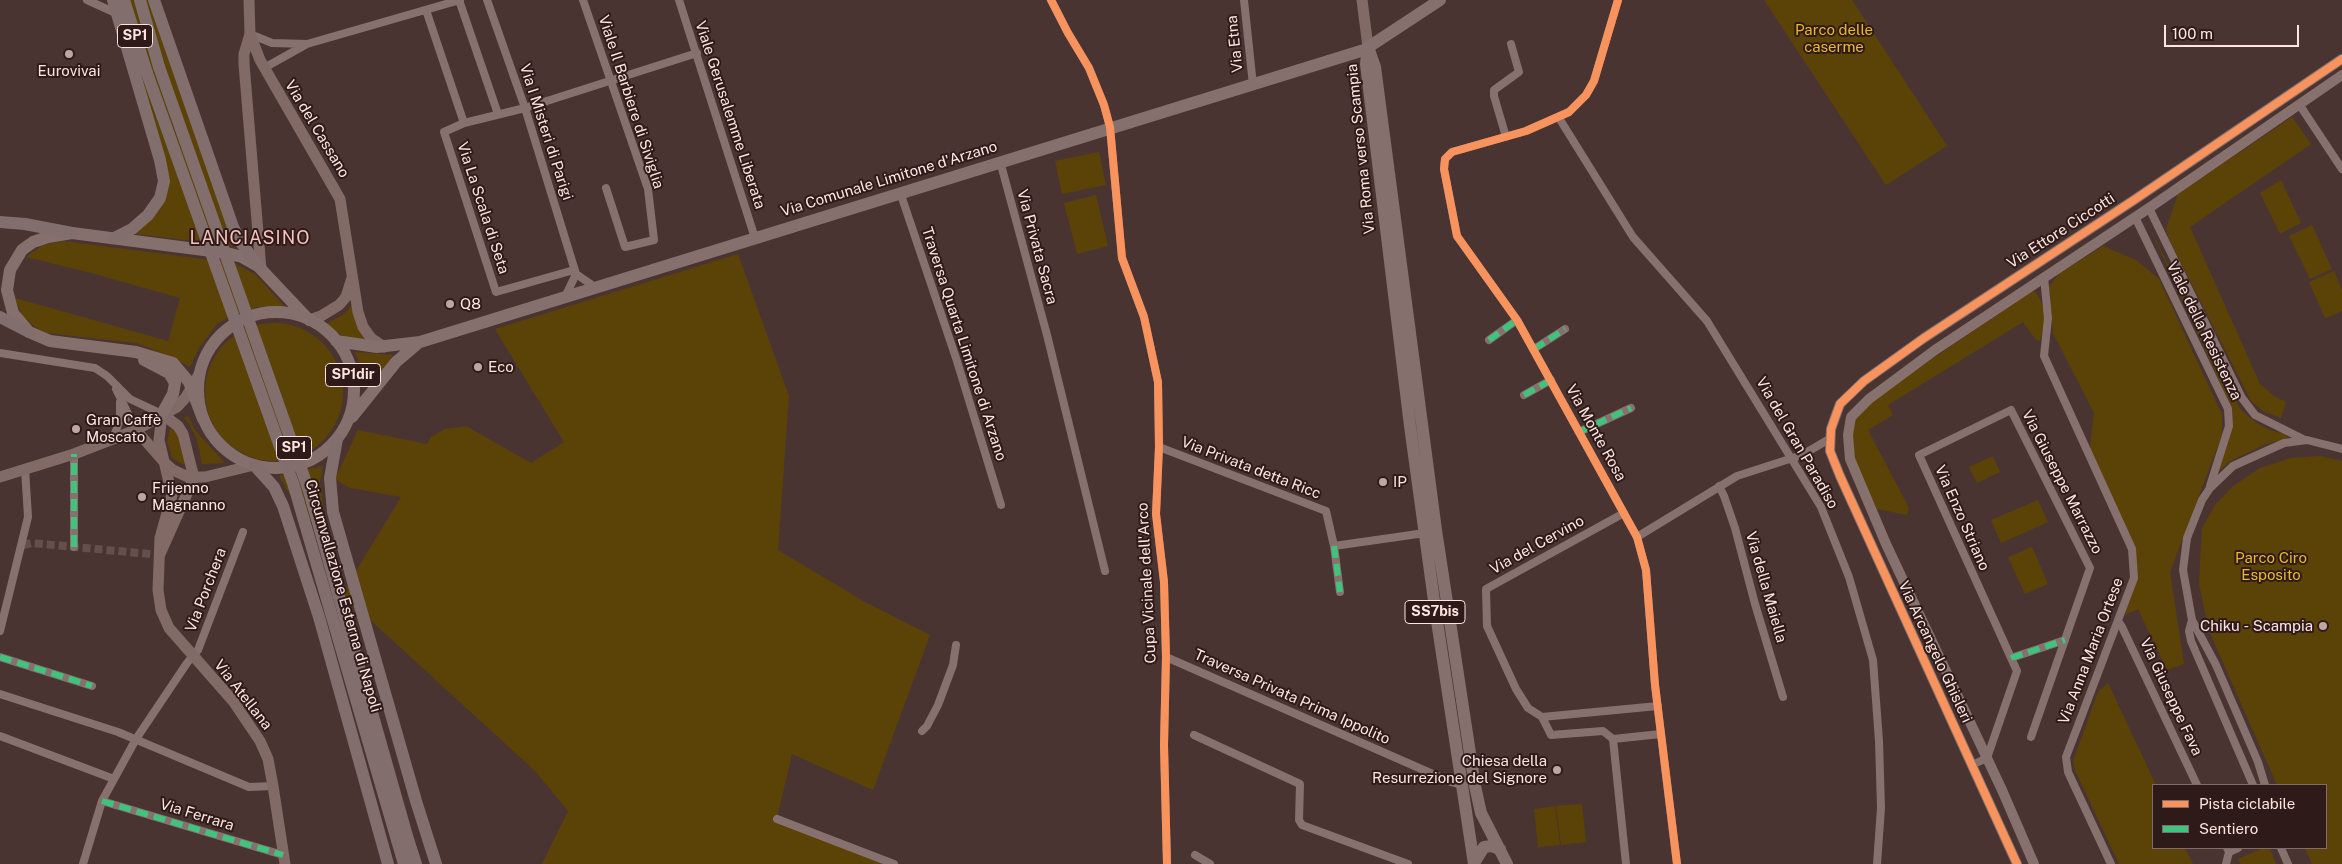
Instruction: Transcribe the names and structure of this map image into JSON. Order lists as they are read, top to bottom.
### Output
{
  "streets": {
    "highway": ["SP1", "Circumvallazione Esterna di Napoli"],
    "main road": [
      "Via del Cassano",
      "Via Roma verso Scampia",
      "Via Comunale Limitone d'Arzano",
      "SP1dir",
      "SS7bis",
      "Via Atellana"
    ],
    "street": [
      "Via Etna",
      "Viale Il Barbiere di Siviglia",
      "Viale Gerusalemme Liberata",
      "Via I Misteri di Parigi",
      "Via La Scala di Seta",
      "Via Ettore Ciccotti",
      "Via Privata Sacra",
      "Viale della Resistenza",
      "Traversa Quarta Limitone di Arzano",
      "Via Monte Rosa",
      "Via del Gran Paradiso",
      "Via Privata detta Ricc",
      "Via Giuseppe Marrazzo",
      "Via Enzo Striano",
      "Via del Cervino",
      "Cupa Vicinale dell'Arco",
      "Via della Maiella",
      "Via Porchera",
      "Via Anna Maria Ortese",
      "Via Arcangelo Ghisleri",
      "Traversa Privata Prima Ippolito",
      "Via Giuseppe Fava",
      "Via Ferrara"
    ]
  },
  "crossings": [
    ["Via Etna", "Via Comunale Limitone d'Arzano"],
    ["Viale Gerusalemme Liberata", "Via Comunale Limitone d'Arzano"],
    ["Via I Misteri di Parigi", "Via La Scala di Seta"],
    ["Via Roma verso Scampia", "Via Comunale Limitone d'Arzano"],
    ["Via Roma verso Scampia", "Traversa Privata Prima Ippolito"],
    ["Via Comunale Limitone d'Arzano", "Via Privata Sacra"],
    ["Via Comunale Limitone d'Arzano", "Traversa Quarta Limitone di Arzano"],
    ["Via Comunale Limitone d'Arzano", "Cupa Vicinale dell'Arco"],
    ["Via Ettore Ciccotti", "Viale della Resistenza"],
    ["Via Ettore Ciccotti", "Via Anna Maria Ortese"],
    ["Via Ettore Ciccotti", "Via Arcangelo Ghisleri"],
    ["Via Monte Rosa", "Via del Gran Paradiso"],
    ["Via Monte Rosa", "Via del Cervino"],
    ["Via Privata detta Ricc", "Cupa Vicinale dell'Arco"],
    ["Via Giuseppe Marrazzo", "Via Enzo Striano"],
    ["Via Enzo Striano", "Via Arcangelo Ghisleri"],
    ["Cupa Vicinale dell'Arco", "Traversa Privata Prima Ippolito"],
    ["Via Porchera", "Via Atellana"],
    ["Via Anna Maria Ortese", "Via Giuseppe Fava"],
    ["Via Atellana", "Via Ferrara"]
  ],
  "districts": ["LANCIASINO"],
  "parks": ["Parco delle caserme", "Parco Ciro Esposito"],
  "places": [
    "Eurovivai",
    "Q8",
    "Eco",
    "Gran Caffè Moscato",
    "IP",
    "Frijenno Magnanno",
    "Chiku - Scampia",
    "Chiesa della Resurrezione del Signore"
  ],
  "legend": ["Pista ciclabile", "Sentiero"],
  "scale_bar": "100 m"
}
